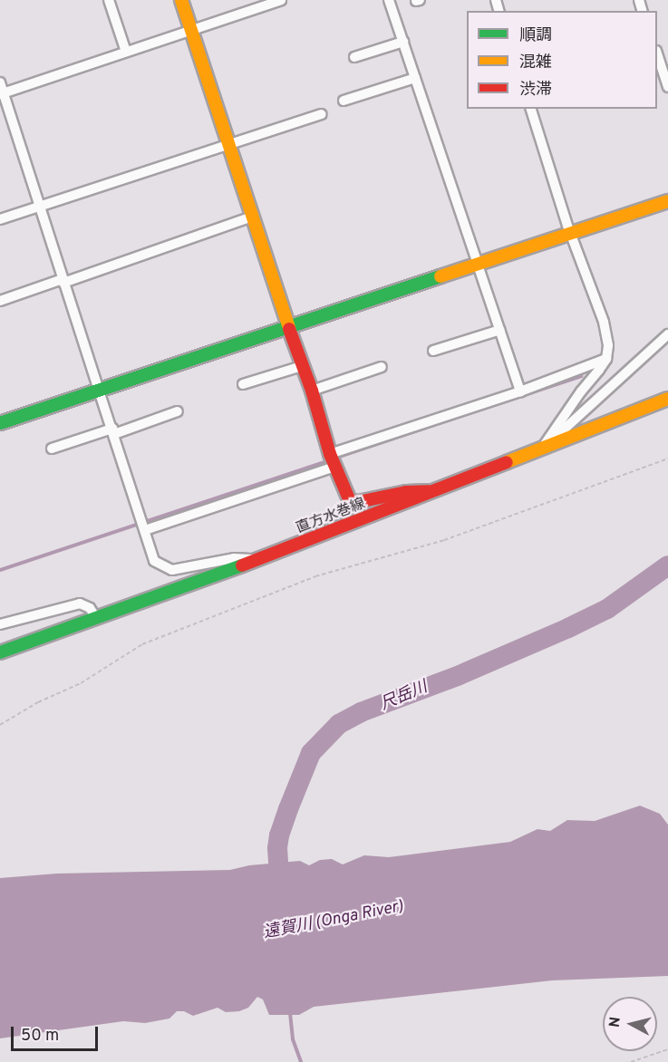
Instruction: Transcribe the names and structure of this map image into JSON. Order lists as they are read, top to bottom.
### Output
{
  "streets": {
    "street": ["直方水巻線"]
  },
  "water": ["尺岳川", "遠賀川 (Onga River)"],
  "legend": ["順調", "混雑", "渋滞"],
  "scale_bar": "50 m",
  "north": "left"
}
